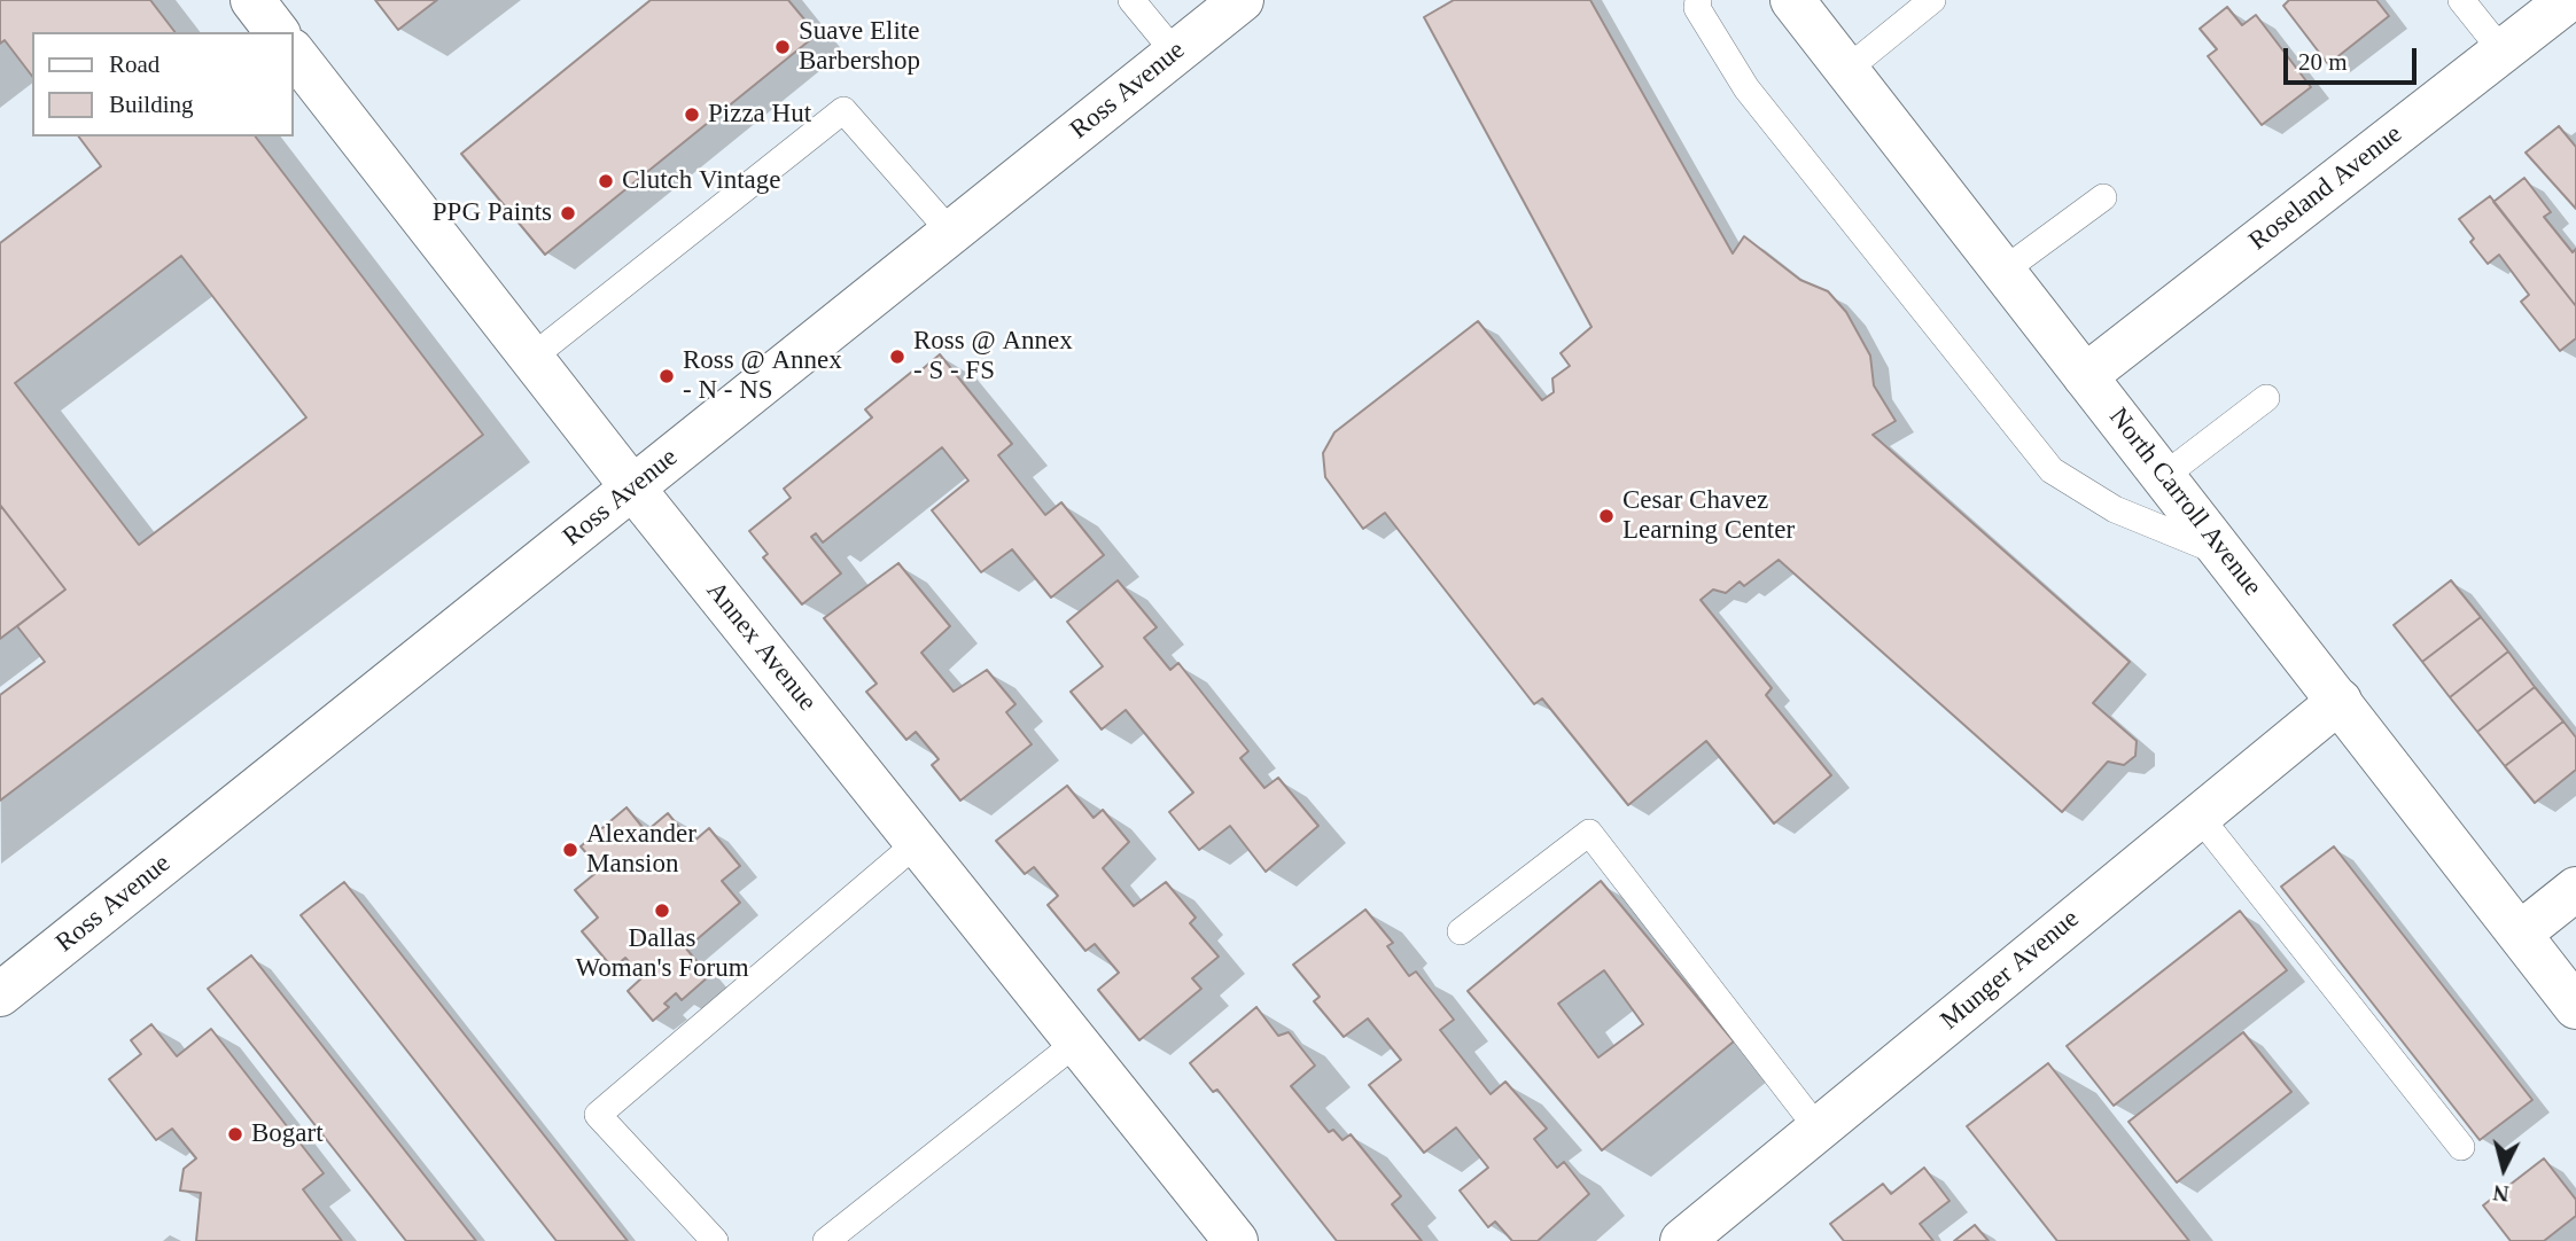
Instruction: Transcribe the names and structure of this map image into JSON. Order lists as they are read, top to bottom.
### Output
{
  "streets": {
    "street": [
      "Ross Avenue",
      "Roseland Avenue",
      "North Carroll Avenue",
      "Annex Avenue",
      "Munger Avenue"
    ]
  },
  "crossings": [
    ["Ross Avenue", "Annex Avenue"],
    ["Roseland Avenue", "North Carroll Avenue"],
    ["North Carroll Avenue", "Munger Avenue"]
  ],
  "places": [
    "Suave Elite Barbershop",
    "Pizza Hut",
    "Clutch Vintage",
    "PPG Paints",
    "Ross @ Annex - S - FS",
    "Ross @ Annex - N - NS",
    "Cesar Chavez Learning Center",
    "Alexander Mansion",
    "Dallas Woman's Forum",
    "Bogart"
  ],
  "legend": ["Road", "Building"],
  "scale_bar": "20 m",
  "north": "bottom"
}
